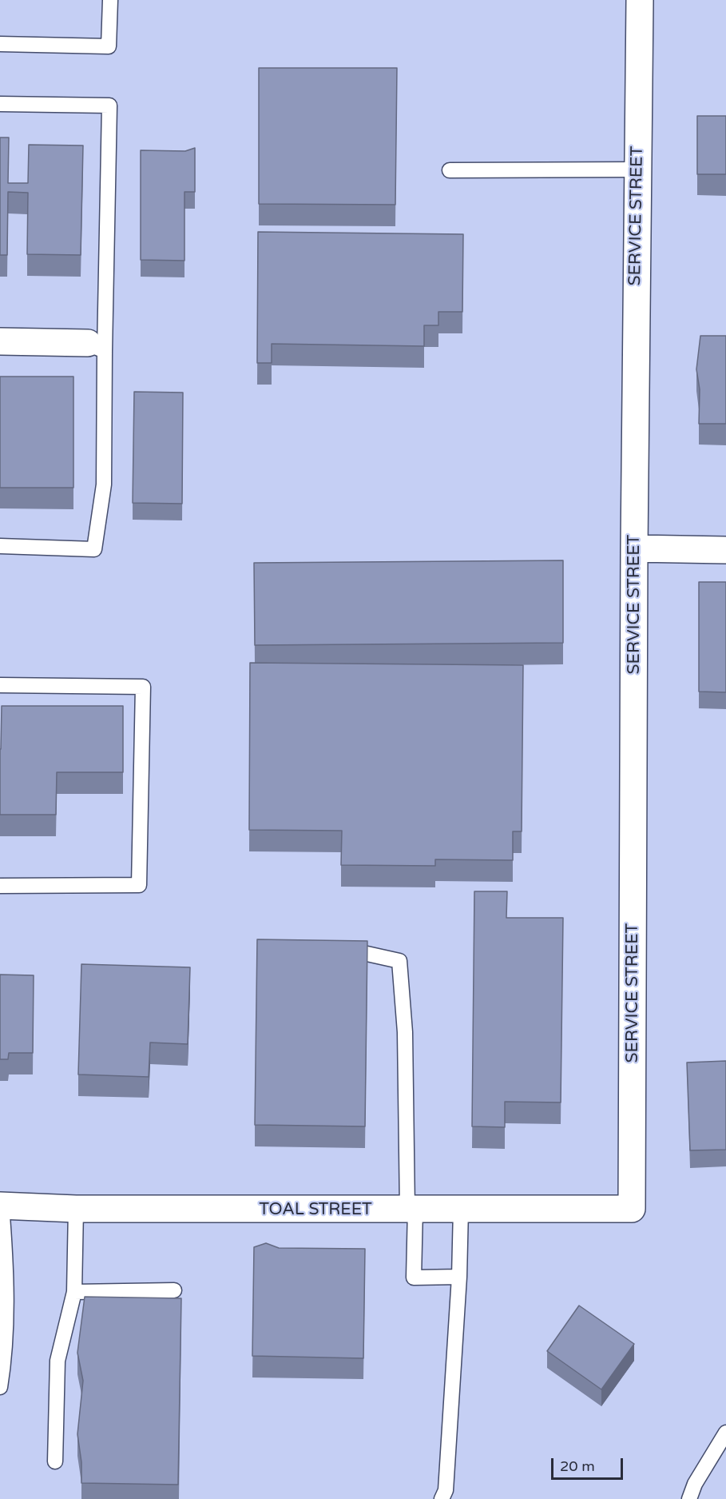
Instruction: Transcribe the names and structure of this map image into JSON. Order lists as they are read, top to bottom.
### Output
{
  "streets": {
    "street": ["SERVICE STREET", "TOAL STREET"]
  },
  "crossings": [
    ["SERVICE STREET", "TOAL STREET"]
  ],
  "scale_bar": "20 m"
}
